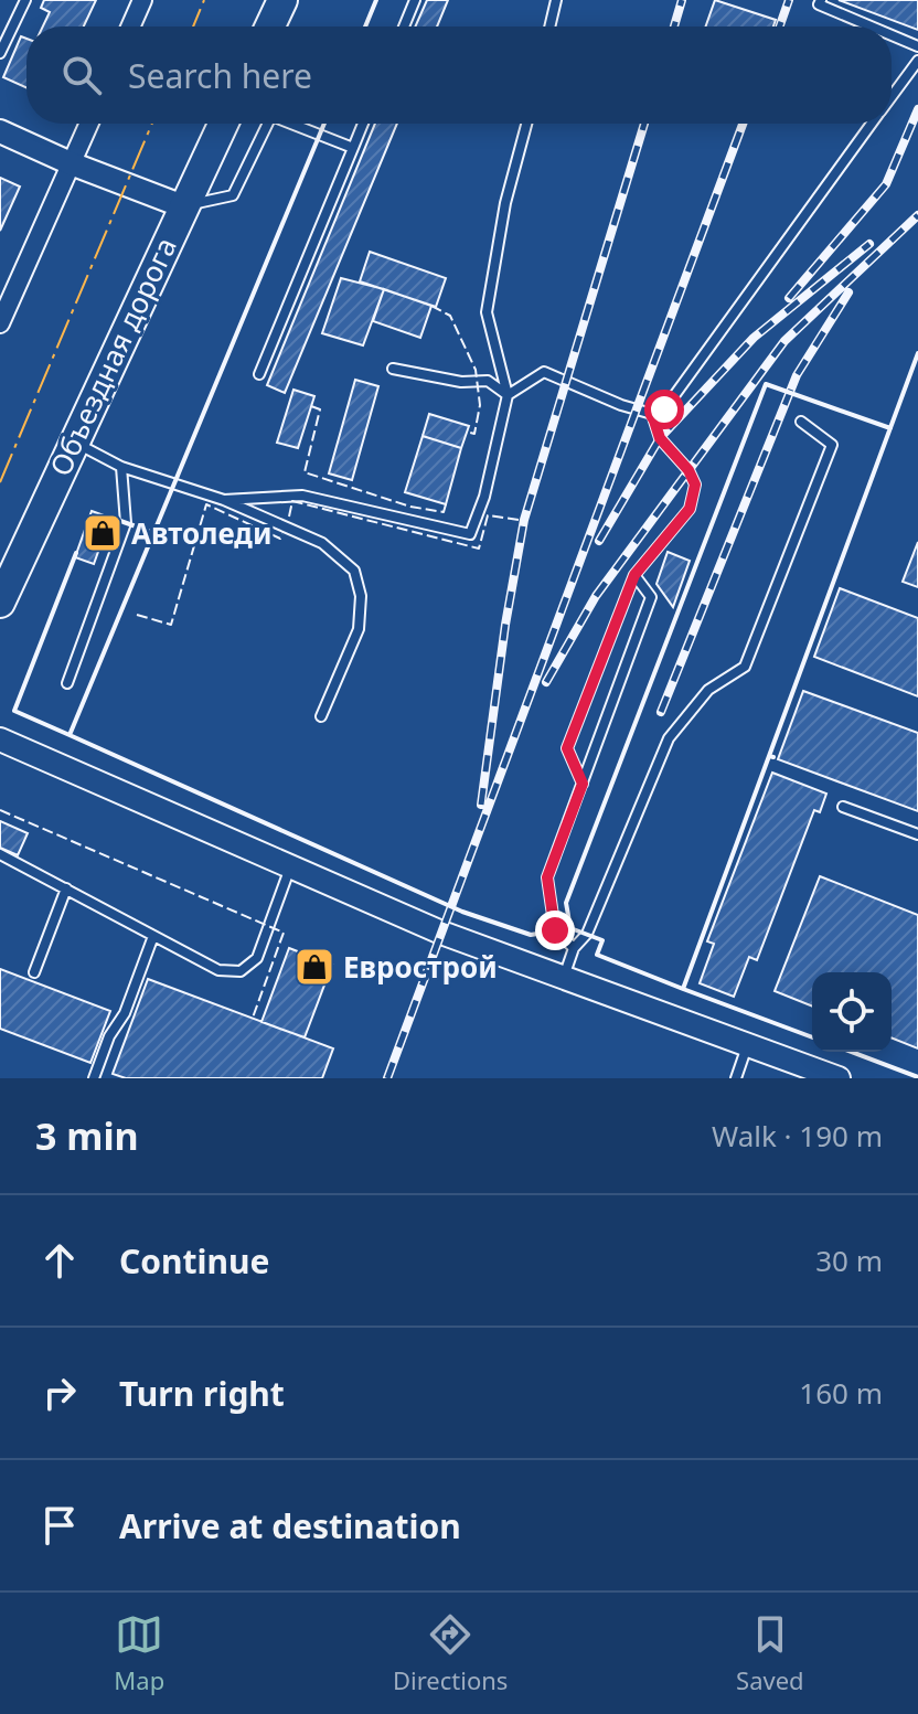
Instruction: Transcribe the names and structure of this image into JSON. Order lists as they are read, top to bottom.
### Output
{
  "streets": {
    "main road": ["Объездная дорога"]
  },
  "places": {
    "shop": ["Автоледи", "Еврострой"]
  },
  "page": {
    "search": "Search here",
    "heading": ["3 min", "Walk · 190 m"],
    "list": [
      ["Continue", "30 m"],
      ["Turn right", "160 m"],
      "Arrive at destination"
    ],
    "nav": ["Map", "Directions", "Saved"]
  }
}
